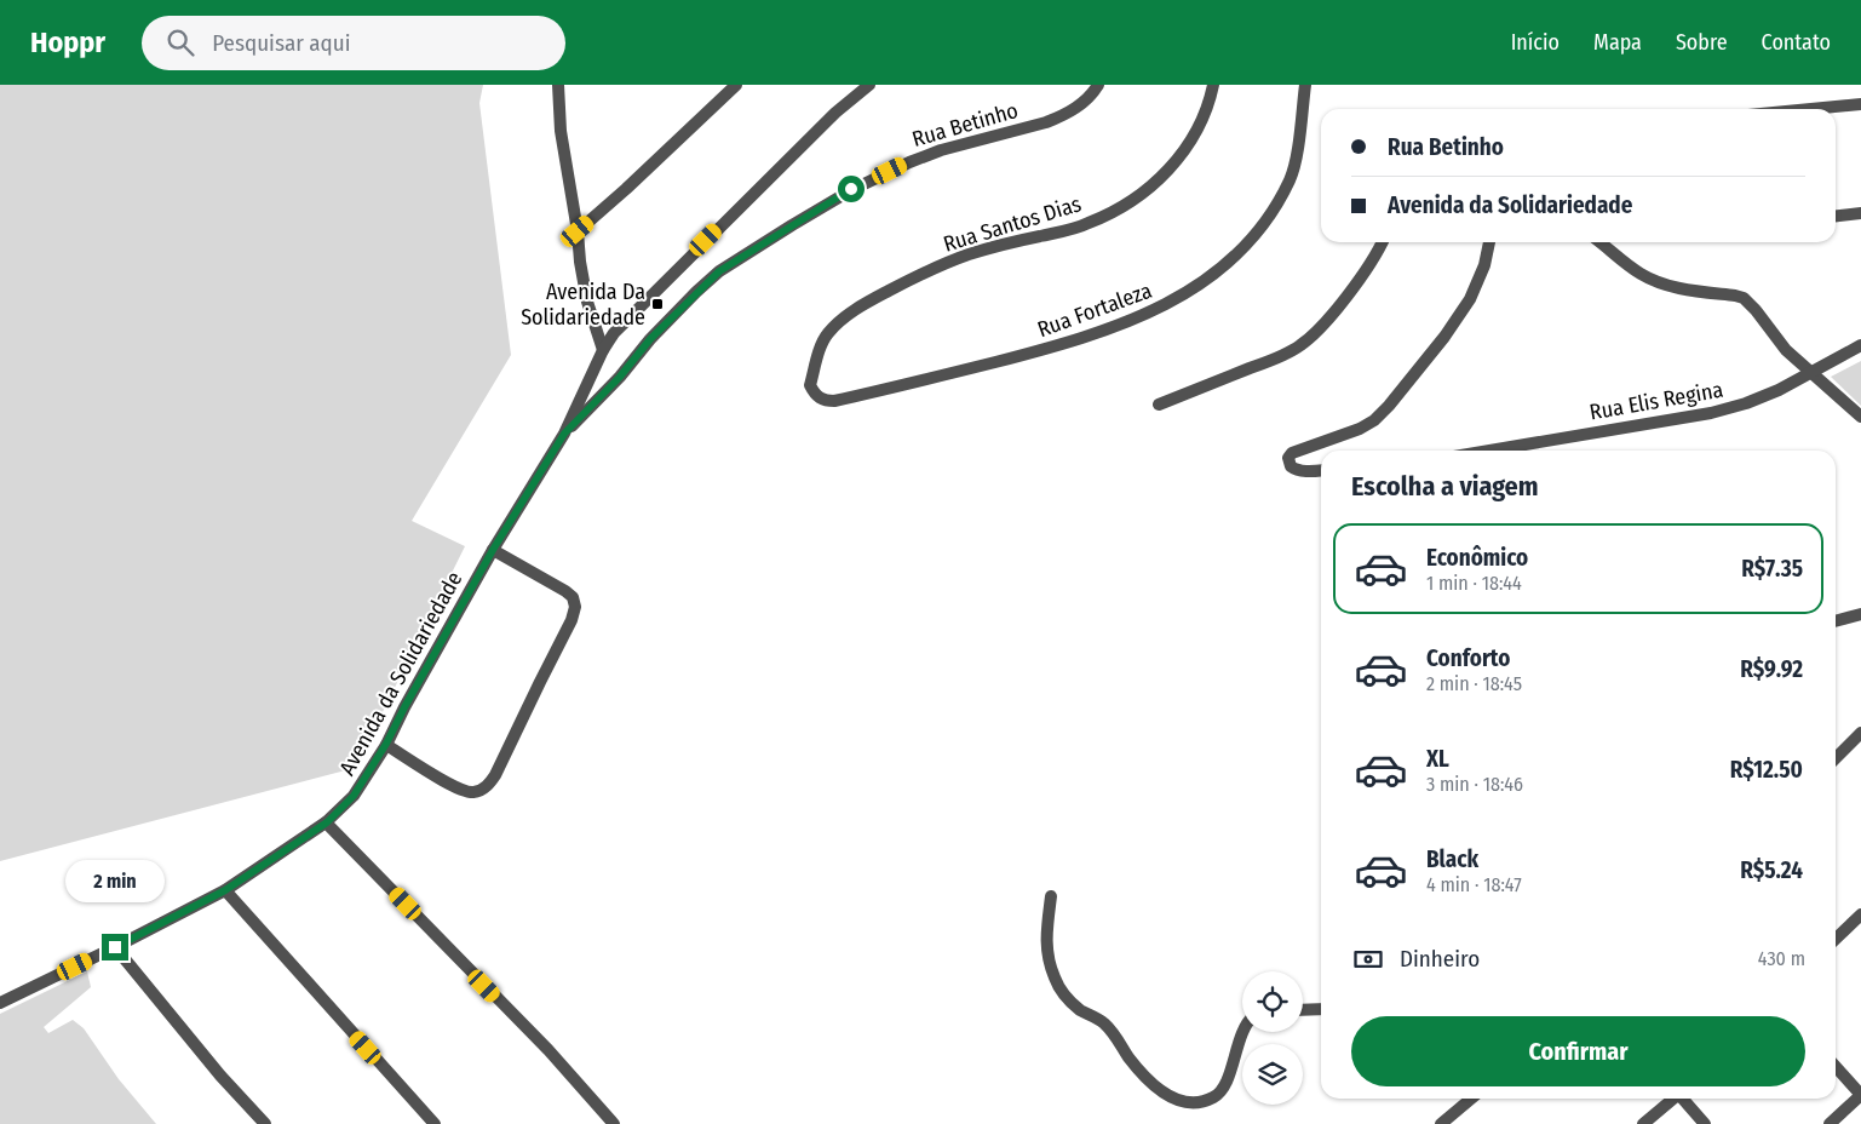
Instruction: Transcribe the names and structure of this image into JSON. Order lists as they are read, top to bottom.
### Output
{
  "streets": {
    "street": [
      "Rua Betinho",
      "Rua Santos Dias",
      "Rua Fortaleza",
      "Rua Elis Regina",
      "Avenida da Solidariedade"
    ]
  },
  "crossings": [
    ["Rua Betinho", "Avenida da Solidariedade"],
    ["Rua Santos Dias", "Rua Fortaleza"]
  ],
  "places": {
    "transit": ["Avenida Da Solidariedade"]
  },
  "page": {
    "header": "Hoppr",
    "search": "Pesquisar aqui",
    "nav": [
      "Início",
      "Mapa",
      "Sobre",
      "Contato"
    ],
    "banner": ["Rua Betinho", "Avenida da Solidariedade"],
    "heading": "Escolha a viagem",
    "list": [
      {
        "name": "Econômico",
        "note": "1 min · 18:44",
        "value": "R$7.35"
      },
      {
        "name": "Conforto",
        "note": "2 min · 18:45",
        "value": "R$9.92"
      },
      {
        "name": "XL",
        "note": "3 min · 18:46",
        "value": "R$12.50"
      },
      {
        "name": "Black",
        "note": "4 min · 18:47",
        "value": "R$5.24"
      }
    ],
    "bubble": "2 min",
    "pay": ["Dinheiro", "430 m"],
    "buttons": "Confirmar"
  }
}
